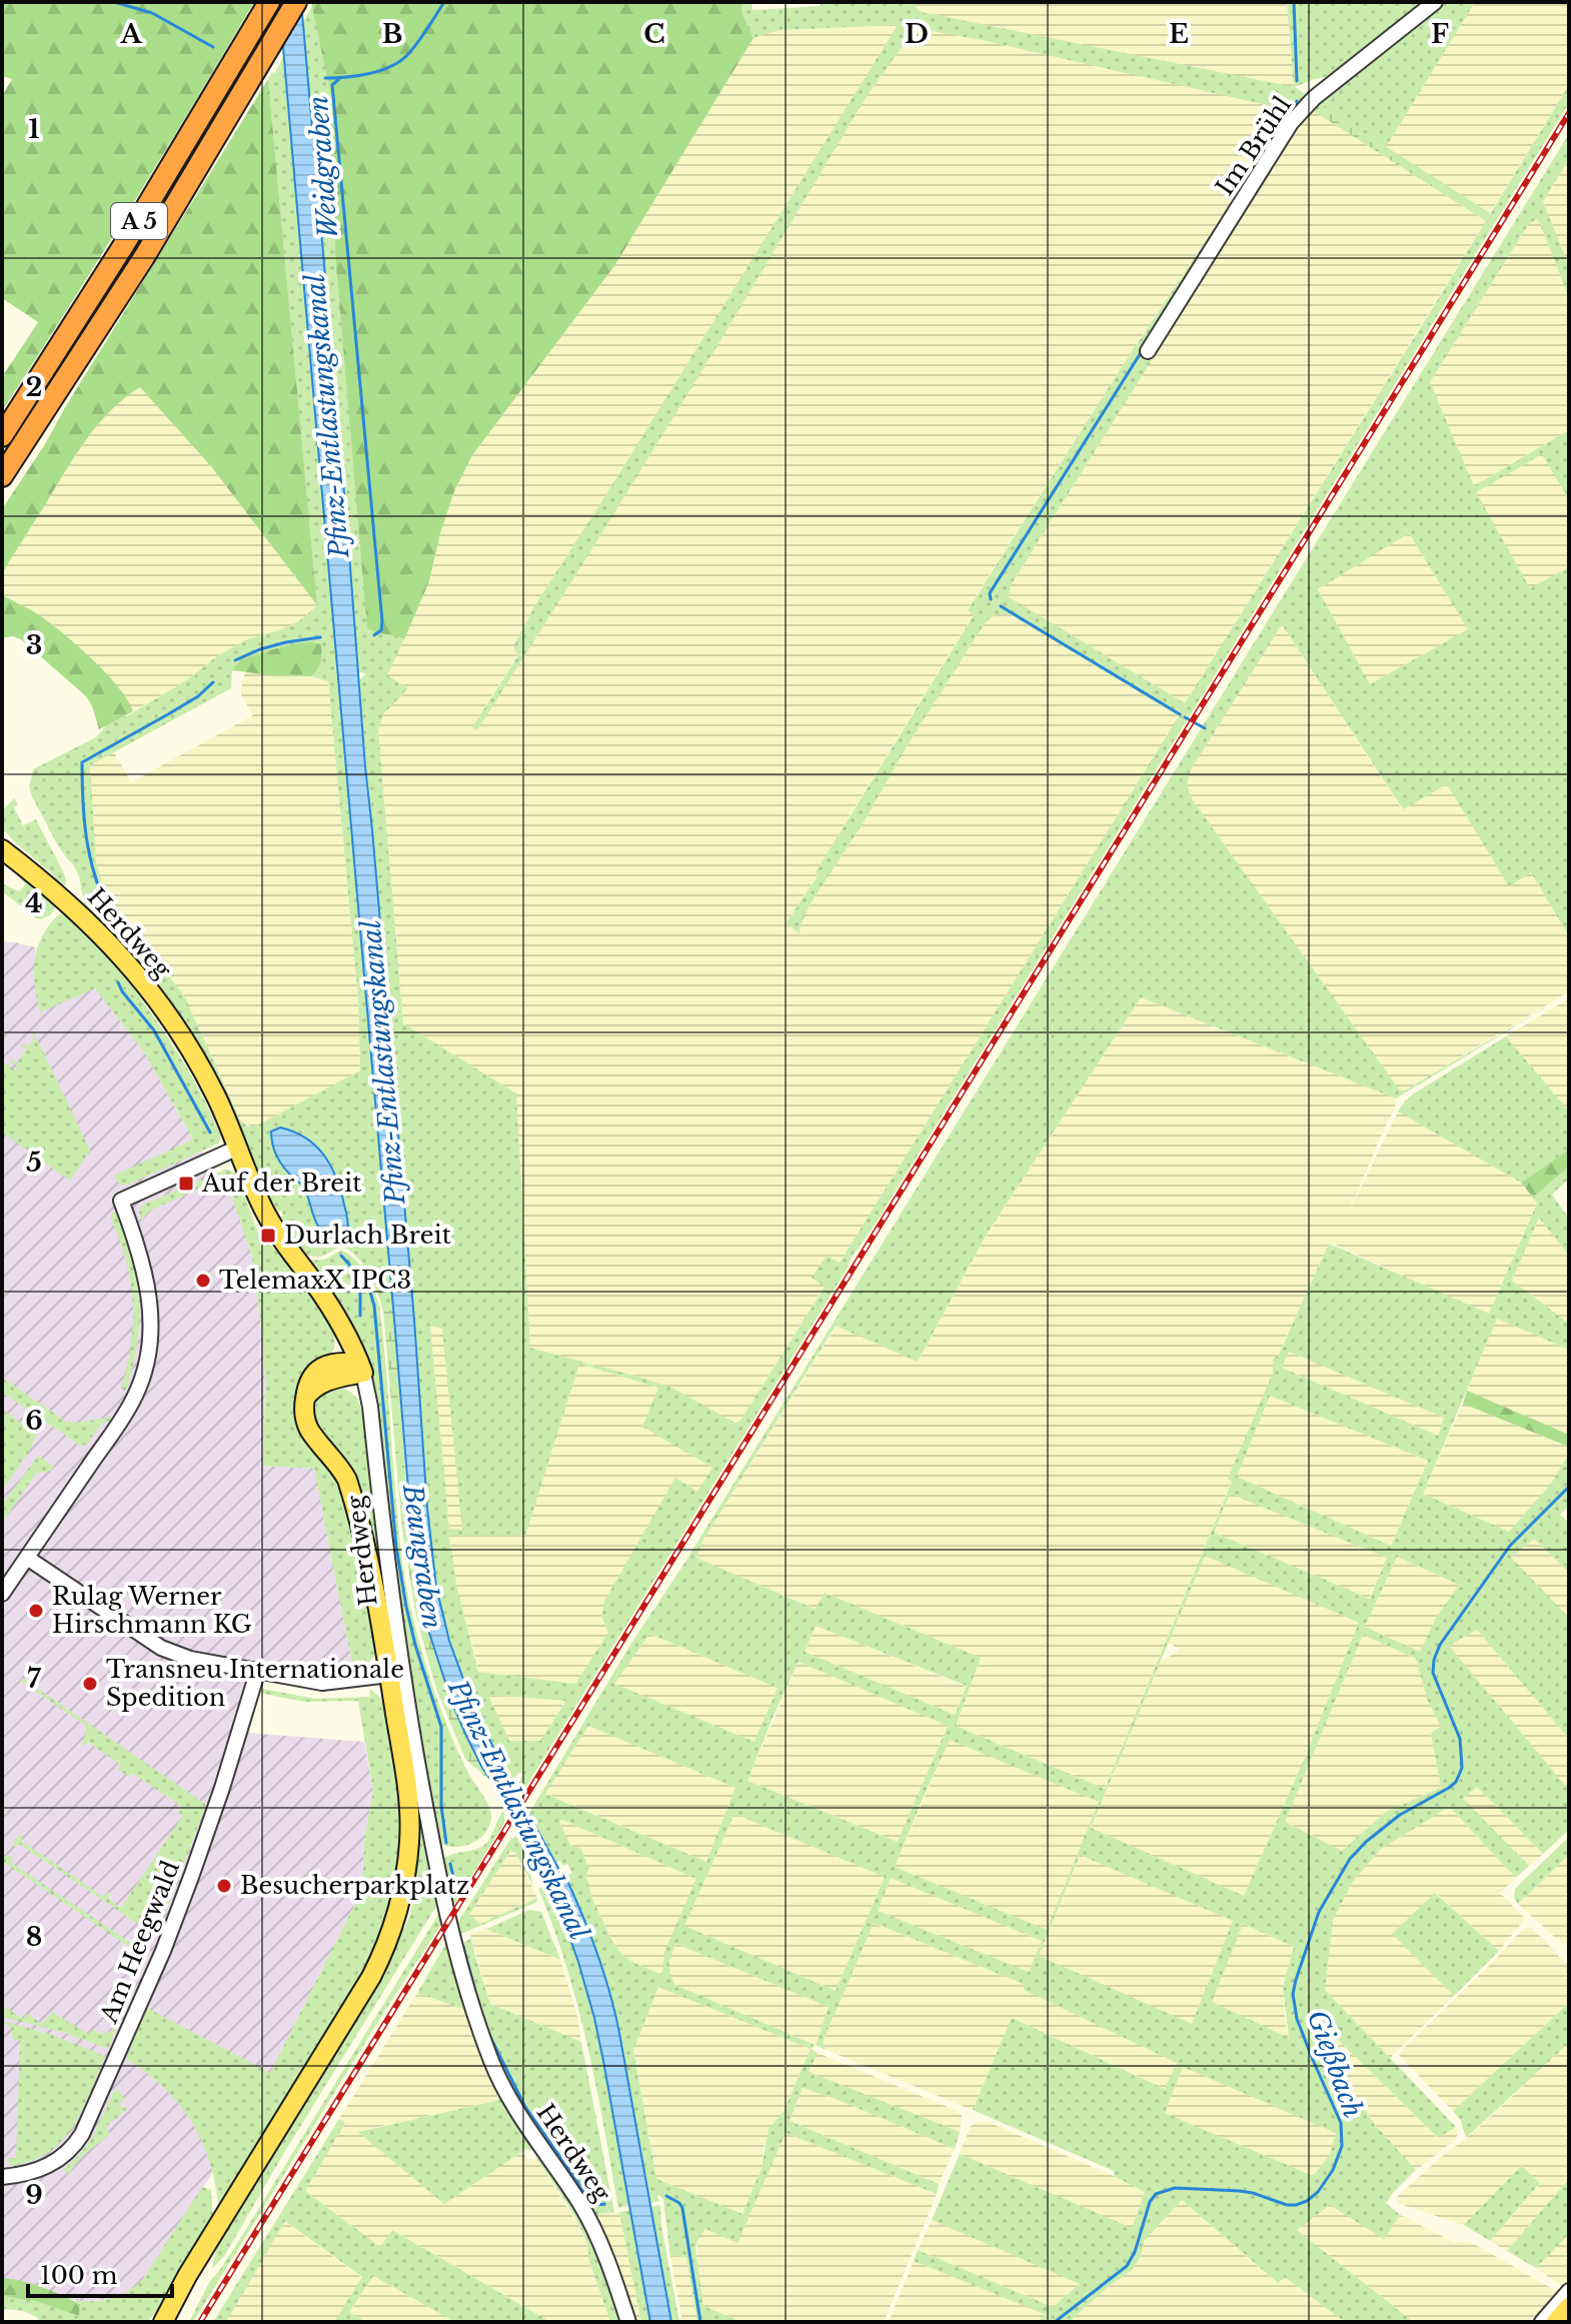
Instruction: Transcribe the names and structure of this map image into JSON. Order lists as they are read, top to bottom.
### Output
{
  "streets": {
    "highway": ["A 5"],
    "main road": ["Herdweg"],
    "street": ["Im Brühl", "Am Heegwald"]
  },
  "water": [
    "Weidgraben",
    "Pfinz-Entlastungskanal",
    "Beungraben",
    "Gießbach"
  ],
  "places": {
    "transit": ["Auf der Breit", "Durlach Breit"],
    "other": [
      "TelemaxX IPC3",
      "Rulag Werner Hirschmann KG",
      "Transneu Internationale Spedition",
      "Besucherparkplatz"
    ]
  },
  "scale_bar": "100 m",
  "grid": {
    "columns": [
      "A",
      "B",
      "C",
      "D",
      "E",
      "F"
    ],
    "rows": [
      "1",
      "2",
      "3",
      "4",
      "5",
      "6",
      "7",
      "8",
      "9"
    ]
  }
}
